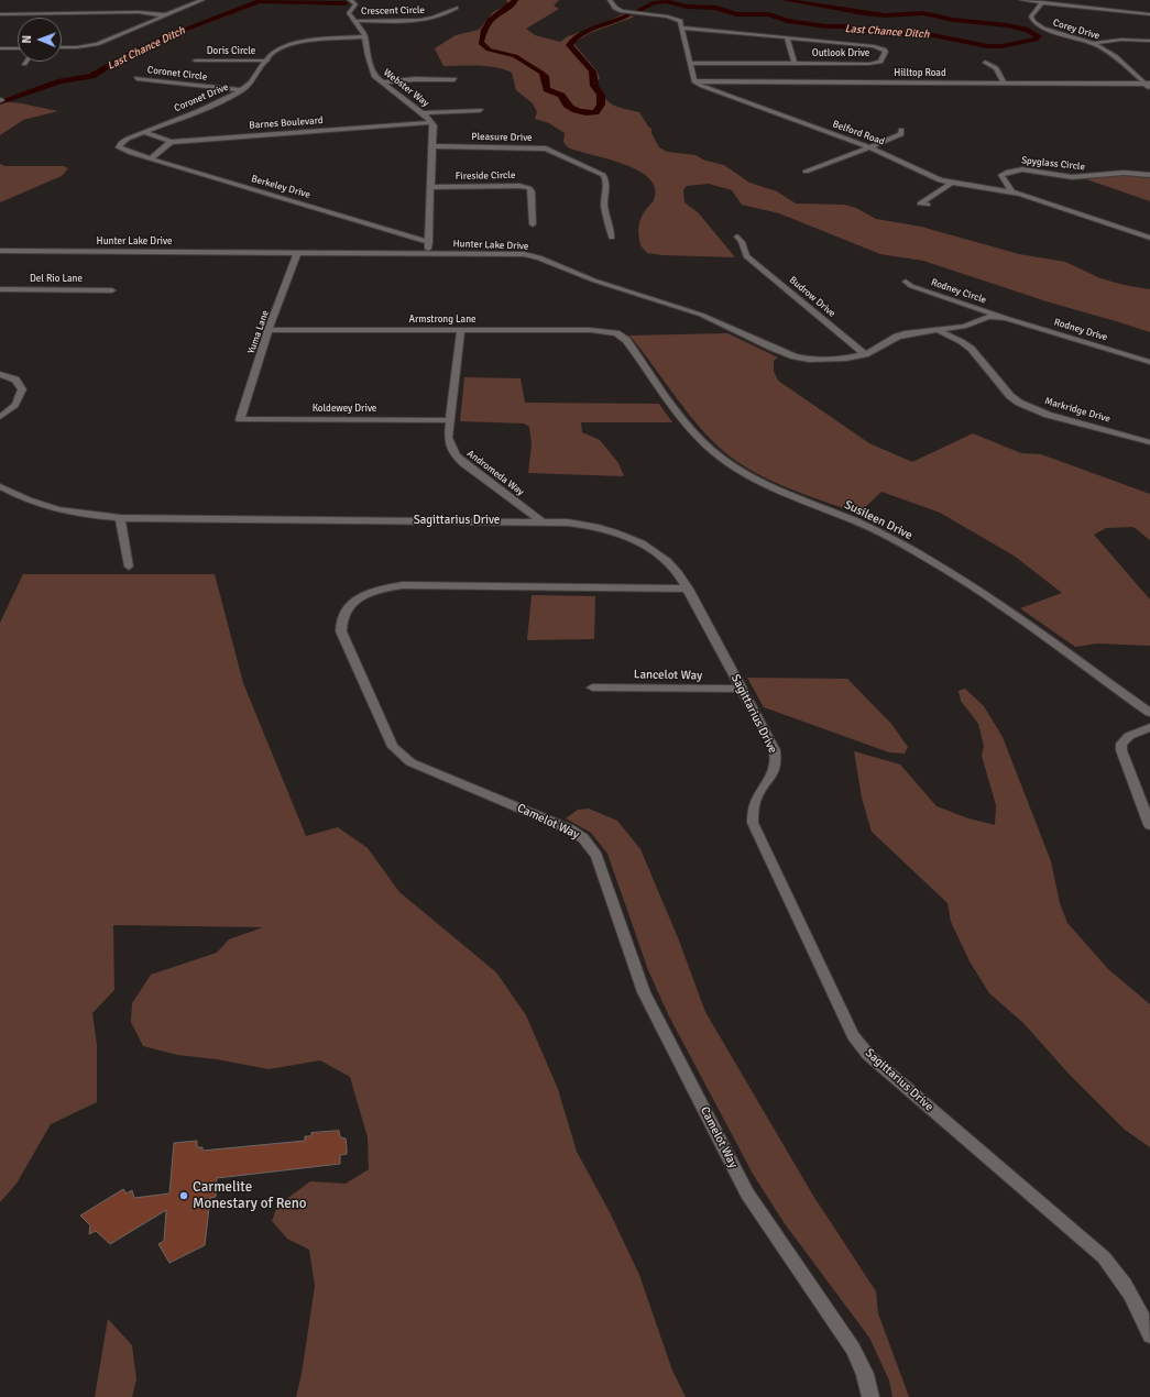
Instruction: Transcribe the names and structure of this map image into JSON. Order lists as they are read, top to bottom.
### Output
{
  "streets": {
    "street": [
      "Crescent Circle",
      "Corey Drive",
      "Doris Circle",
      "Outlook Drive",
      "Coronet Circle",
      "Hilltop Road",
      "Webster Way",
      "Coronet Drive",
      "Barnes Boulevard",
      "Belford Road",
      "Pleasure Drive",
      "Spyglass Circle",
      "Fireside Circle",
      "Berkeley Drive",
      "Hunter Lake Drive",
      "Del Rio Lane",
      "Rodney Circle",
      "Budrow Drive",
      "Armstrong Lane",
      "Rodney Drive",
      "Yuma Lane",
      "Koldewey Drive",
      "Markridge Drive",
      "Andromeda Way",
      "Sagittarius Drive",
      "Susileen Drive",
      "Lancelot Way",
      "Camelot Way"
    ]
  },
  "crossings": [
    ["Crescent Circle", "Webster Way"],
    ["Corey Drive", "Hilltop Road"],
    ["Doris Circle", "Coronet Drive"],
    ["Coronet Circle", "Coronet Drive"],
    ["Hilltop Road", "Belford Road"],
    ["Webster Way", "Coronet Drive"],
    ["Webster Way", "Barnes Boulevard"],
    ["Webster Way", "Pleasure Drive"],
    ["Webster Way", "Fireside Circle"],
    ["Webster Way", "Berkeley Drive"],
    ["Webster Way", "Hunter Lake Drive"],
    ["Coronet Drive", "Barnes Boulevard"],
    ["Coronet Drive", "Berkeley Drive"],
    ["Belford Road", "Spyglass Circle"],
    ["Hunter Lake Drive", "Rodney Circle"],
    ["Hunter Lake Drive", "Budrow Drive"],
    ["Hunter Lake Drive", "Rodney Drive"],
    ["Hunter Lake Drive", "Yuma Lane"],
    ["Hunter Lake Drive", "Markridge Drive"],
    ["Rodney Circle", "Rodney Drive"],
    ["Armstrong Lane", "Yuma Lane"],
    ["Armstrong Lane", "Andromeda Way"],
    ["Armstrong Lane", "Susileen Drive"],
    ["Yuma Lane", "Koldewey Drive"],
    ["Koldewey Drive", "Andromeda Way"],
    ["Andromeda Way", "Sagittarius Drive"],
    ["Sagittarius Drive", "Lancelot Way"],
    ["Sagittarius Drive", "Camelot Way"]
  ],
  "water": ["Last Chance Ditch"],
  "places": ["Carmelite Monestary of Reno"],
  "north": "left"
}
